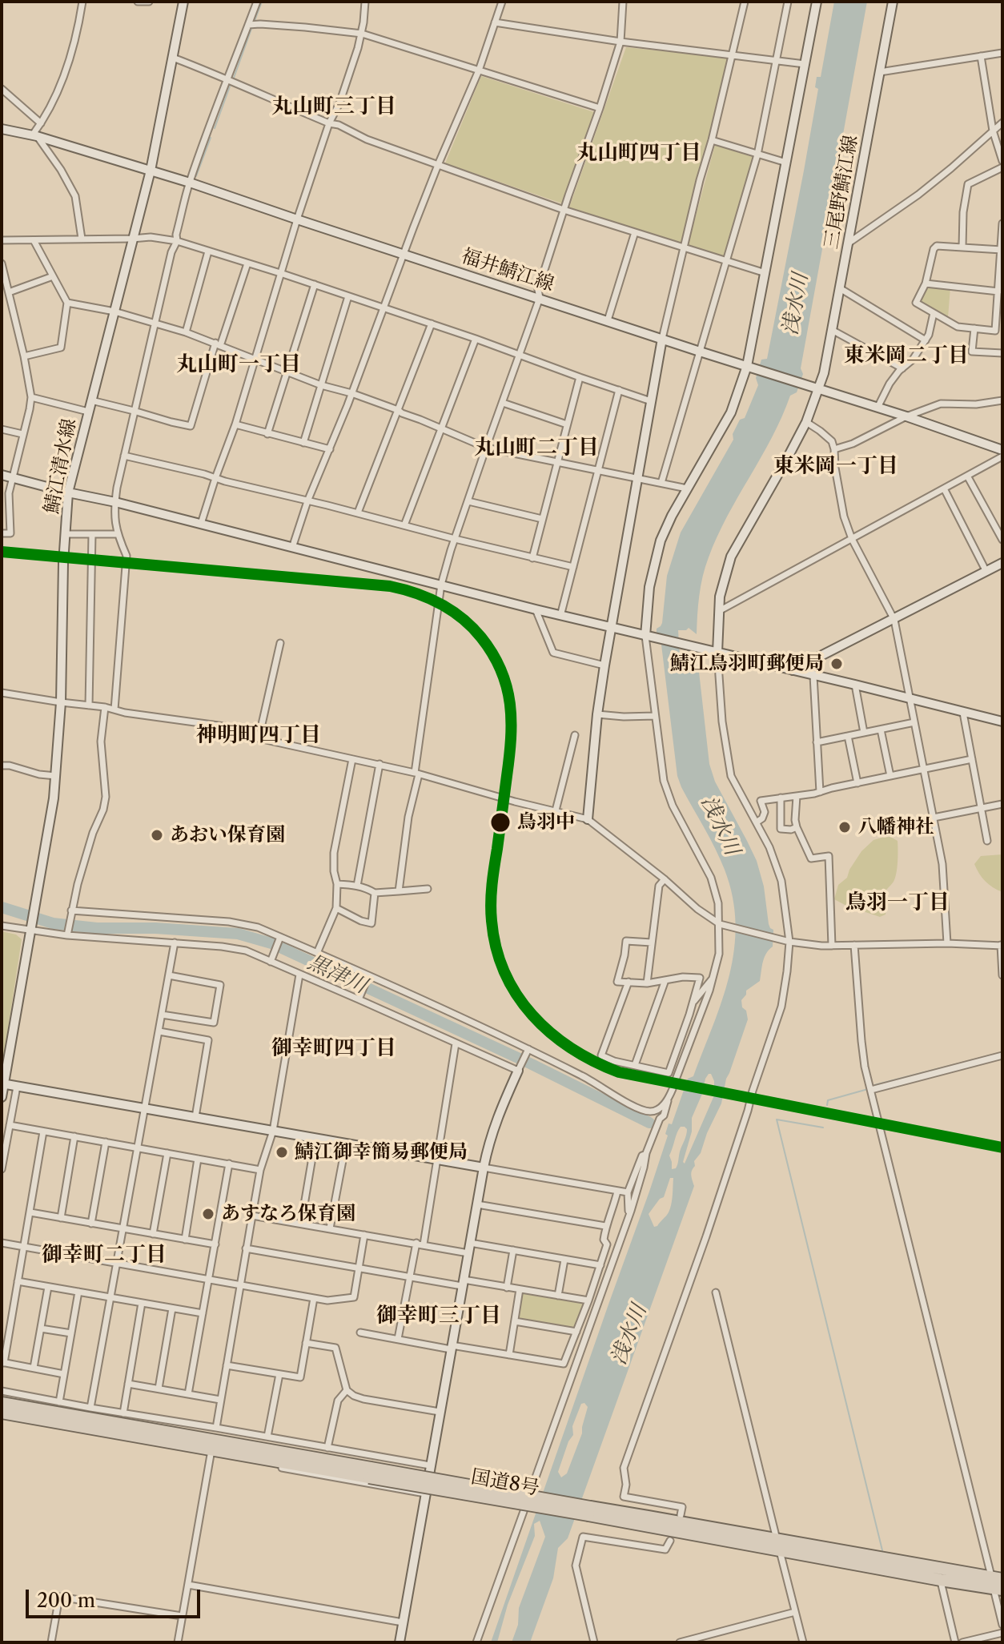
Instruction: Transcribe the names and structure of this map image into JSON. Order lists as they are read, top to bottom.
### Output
{
  "streets": {
    "highway": ["国道8号"],
    "street": ["三尾野鯖江線", "福井鯖江線", "鯖江清水線"]
  },
  "crossings": [
    ["三尾野鯖江線", "福井鯖江線"],
    ["福井鯖江線", "鯖江清水線"]
  ],
  "districts": [
    "丸山町三丁目",
    "丸山町四丁目",
    "東米岡二丁目",
    "丸山町一丁目",
    "丸山町二丁目",
    "東米岡一丁目",
    "神明町四丁目",
    "鳥羽一丁目",
    "御幸町四丁目",
    "御幸町二丁目",
    "御幸町三丁目"
  ],
  "water": ["浅水川", "黒津川"],
  "places": [
    "鯖江鳥羽町郵便局",
    "鳥羽中",
    "八幡神社",
    "あおい保育園",
    "鯖江御幸簡易郵便局",
    "あすなろ保育園"
  ],
  "scale_bar": "200 m"
}
